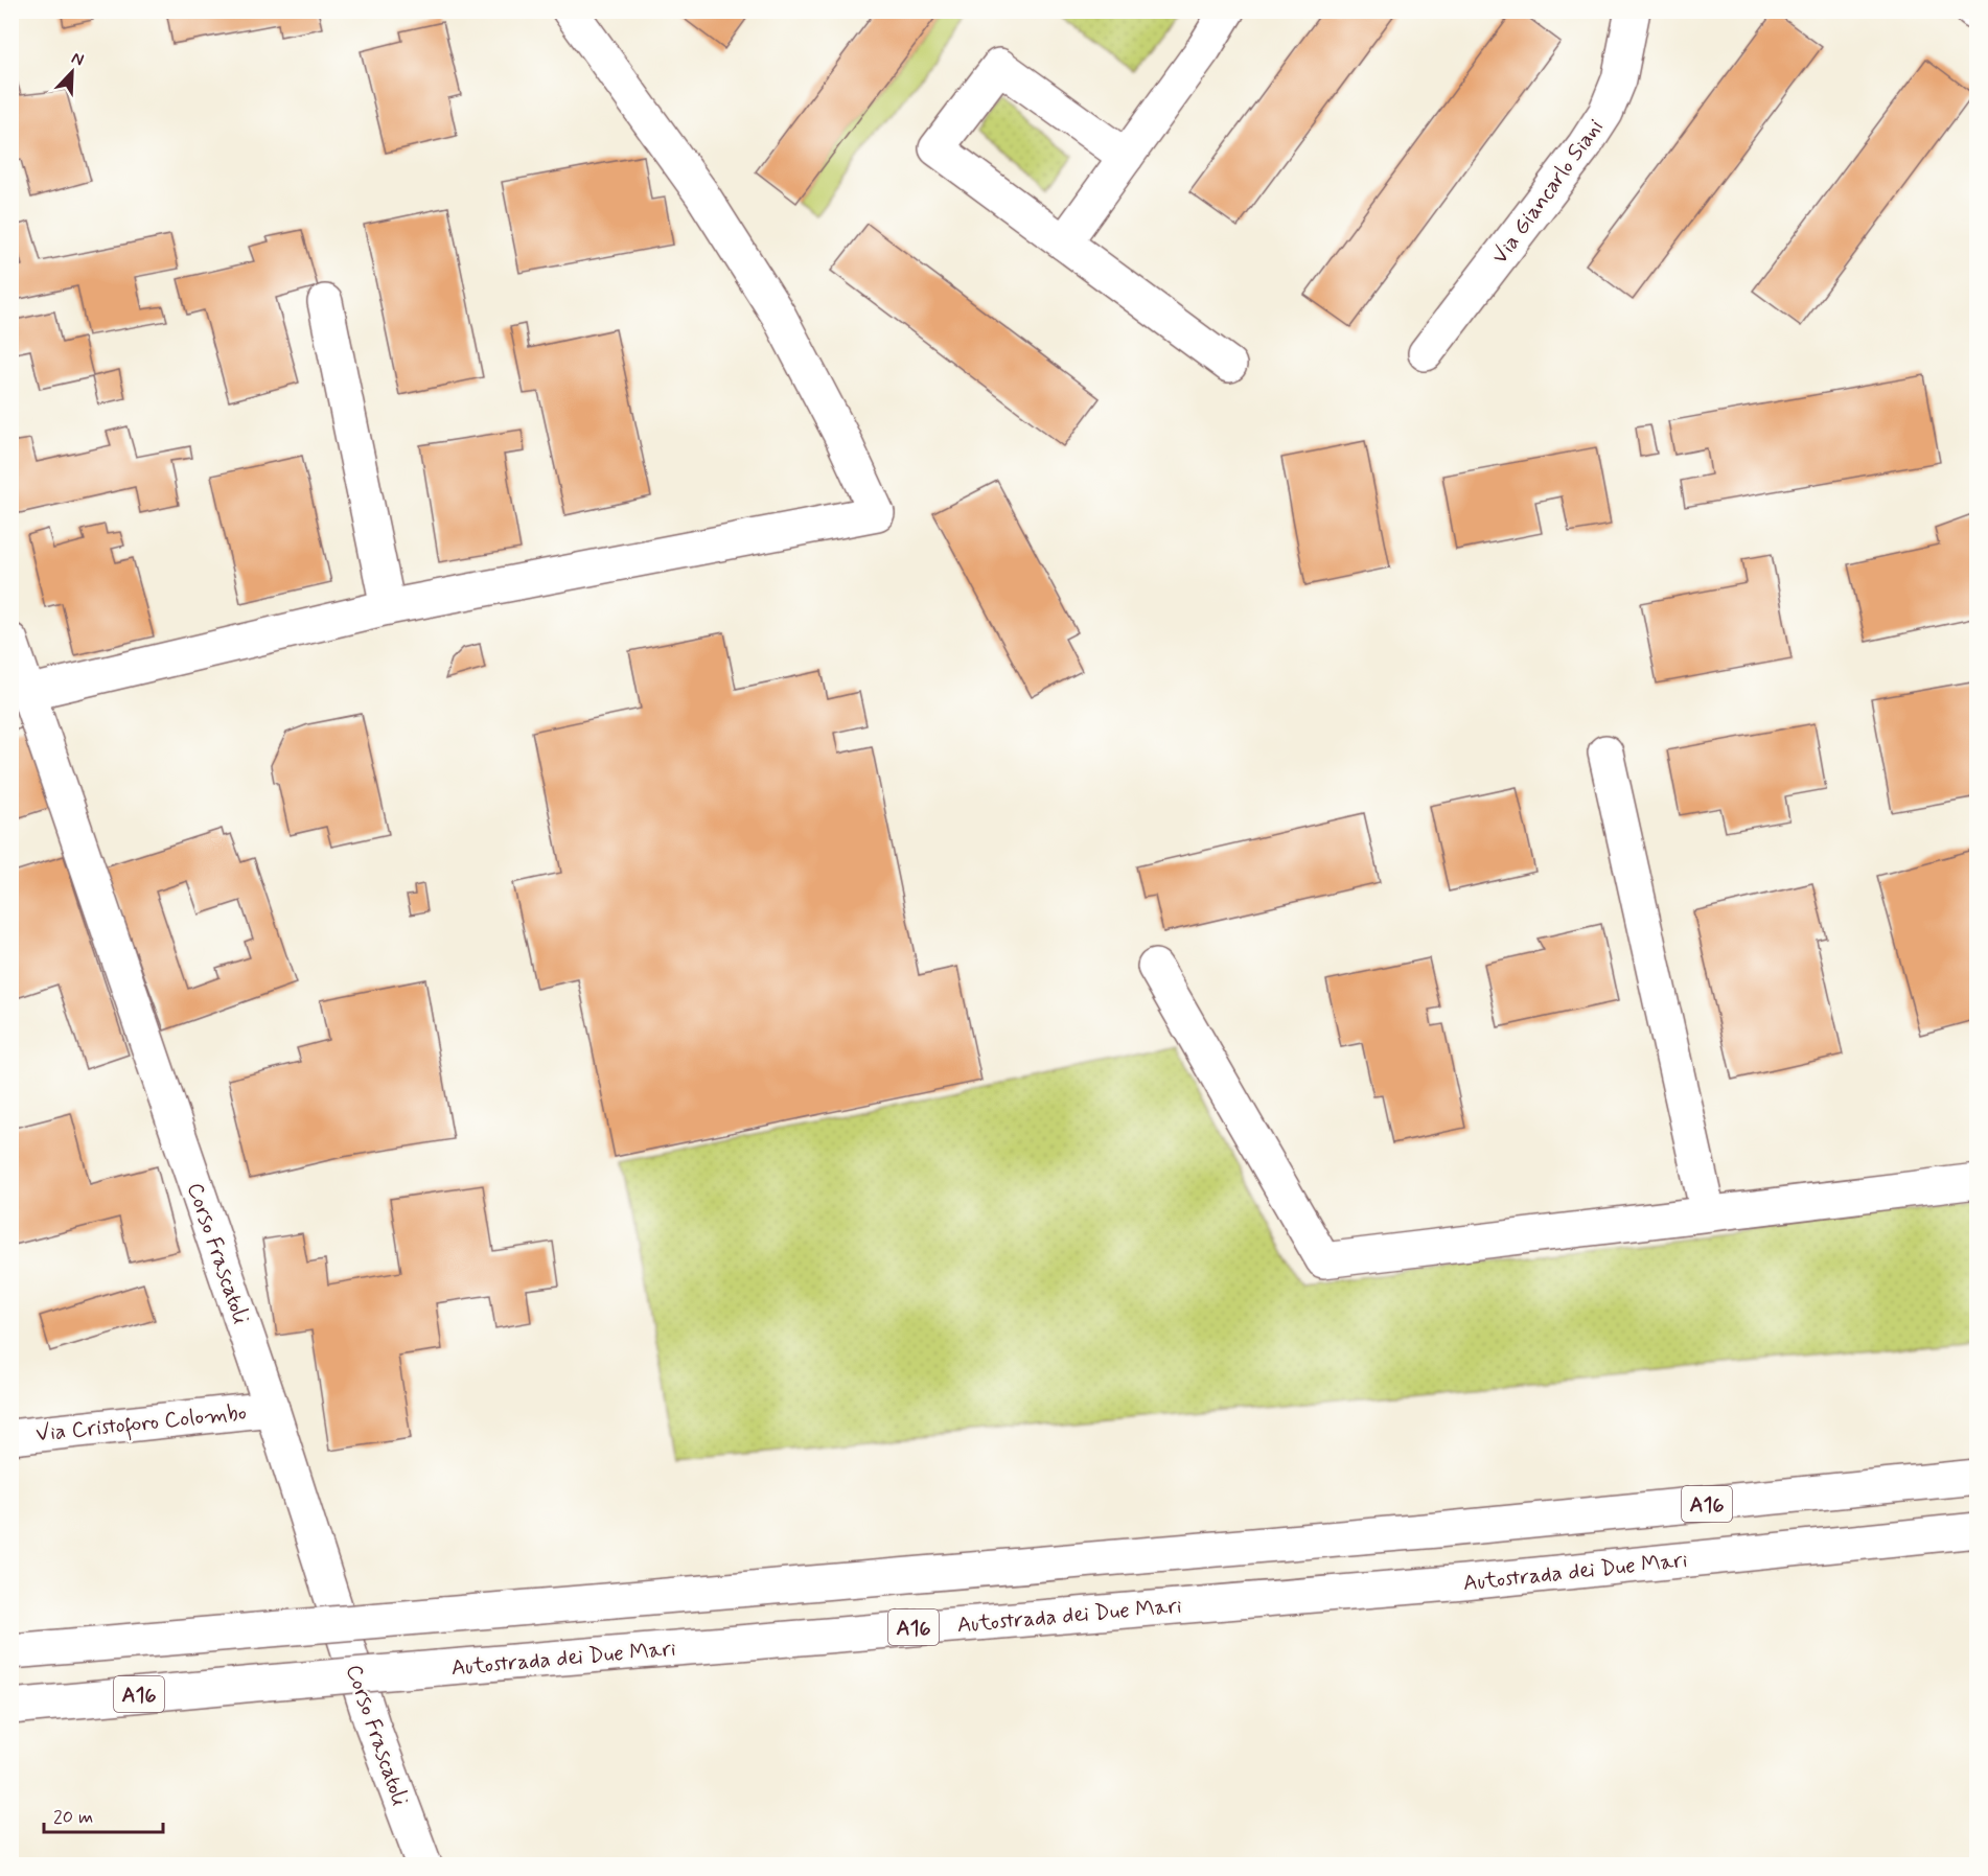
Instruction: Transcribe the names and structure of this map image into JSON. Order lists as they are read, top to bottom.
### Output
{
  "streets": {
    "main road": [
      "Via Giancarlo Siani",
      "Corso Frascatoli",
      "Via Cristoforo Colombo",
      "A16",
      "Autostrada dei Due Mari"
    ]
  },
  "crossings": [
    ["Corso Frascatoli", "Via Cristoforo Colombo"]
  ],
  "scale_bar": "20 m",
  "north": "top right"
}
